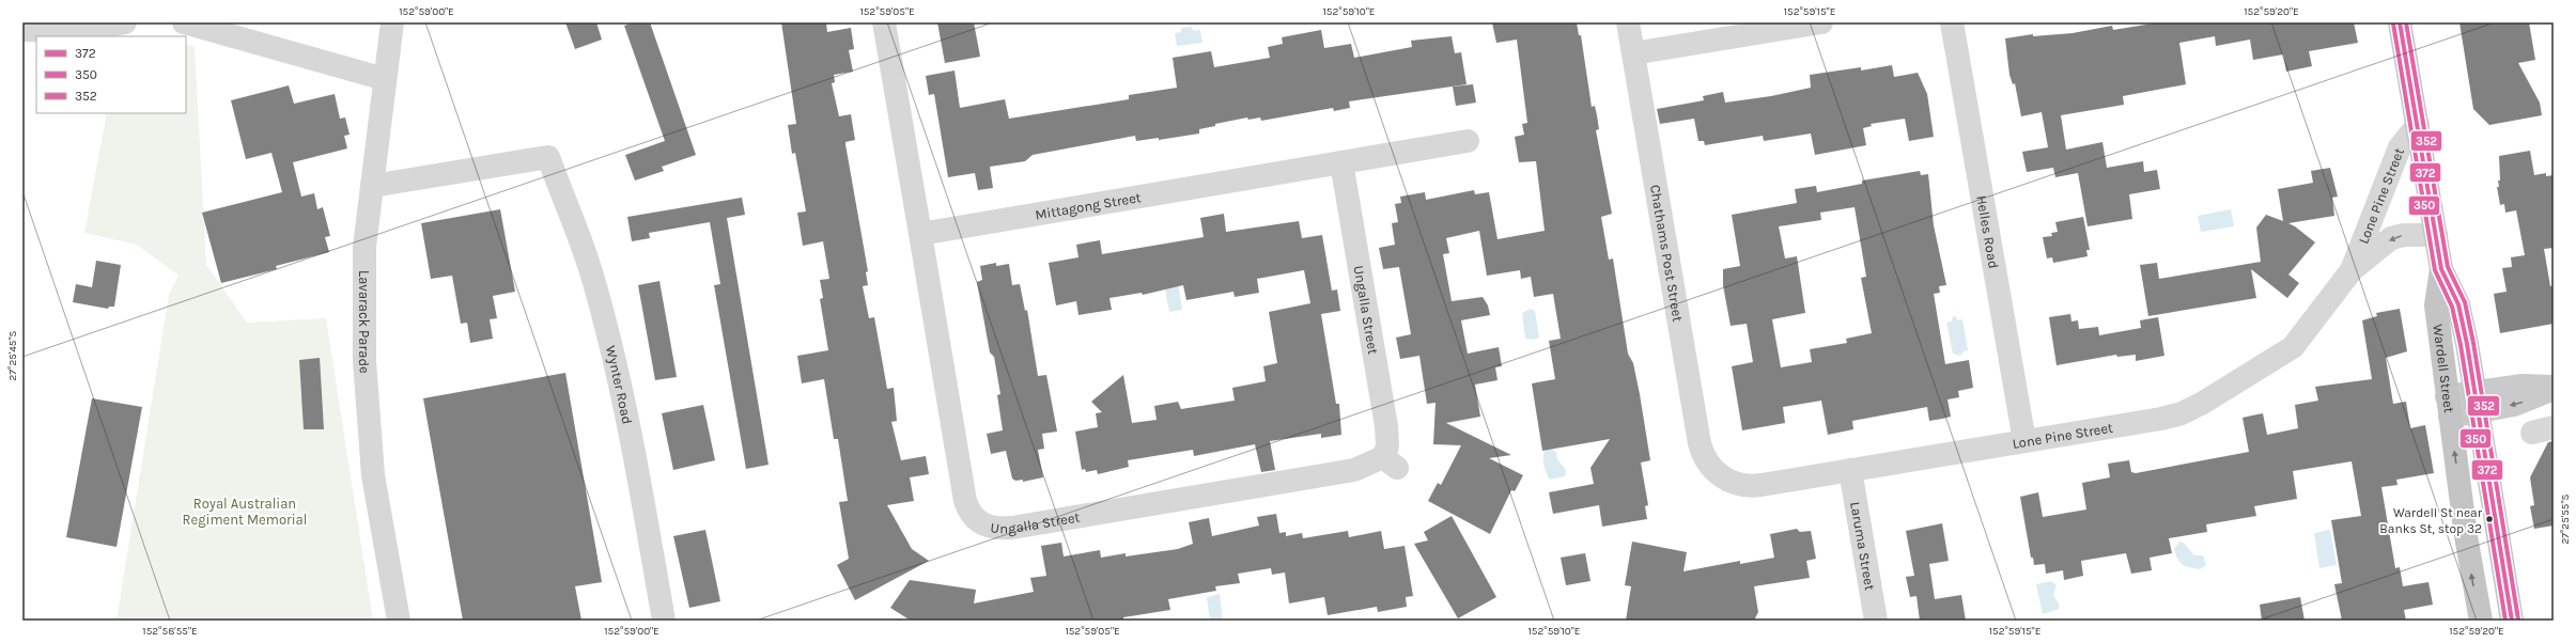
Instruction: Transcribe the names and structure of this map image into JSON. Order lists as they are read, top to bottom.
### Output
{
  "streets": {
    "highway": ["Wardell Street"],
    "street": [
      "Lone Pine Street",
      "Mittagong Street",
      "Helles Road",
      "Chathams Post Street",
      "Ungalla Street",
      "Lavarack Parade",
      "Wynter Road",
      "Laruma Street"
    ]
  },
  "crossings": [
    ["Lone Pine Street", "Helles Road"],
    ["Lone Pine Street", "Chathams Post Street"],
    ["Lone Pine Street", "Wardell Street"],
    ["Lone Pine Street", "Laruma Street"],
    ["Mittagong Street", "Ungalla Street"],
    ["Lavarack Parade", "Wynter Road"]
  ],
  "parks": ["Royal Australian Regiment Memorial"],
  "places": ["Wardell St near Banks St, stop 32"],
  "lines": ["transit line 372", "transit line 352", "transit line 350"],
  "legend": ["372", "350", "352"],
  "coordinates": [
    "152°59'00\"E",
    "152°59'05\"E",
    "152°59'10\"E",
    "152°59'15\"E",
    "152°59'20\"E",
    "27°25'45\"S",
    "27°25'55\"S",
    "152°58'55\"E"
  ]
}
